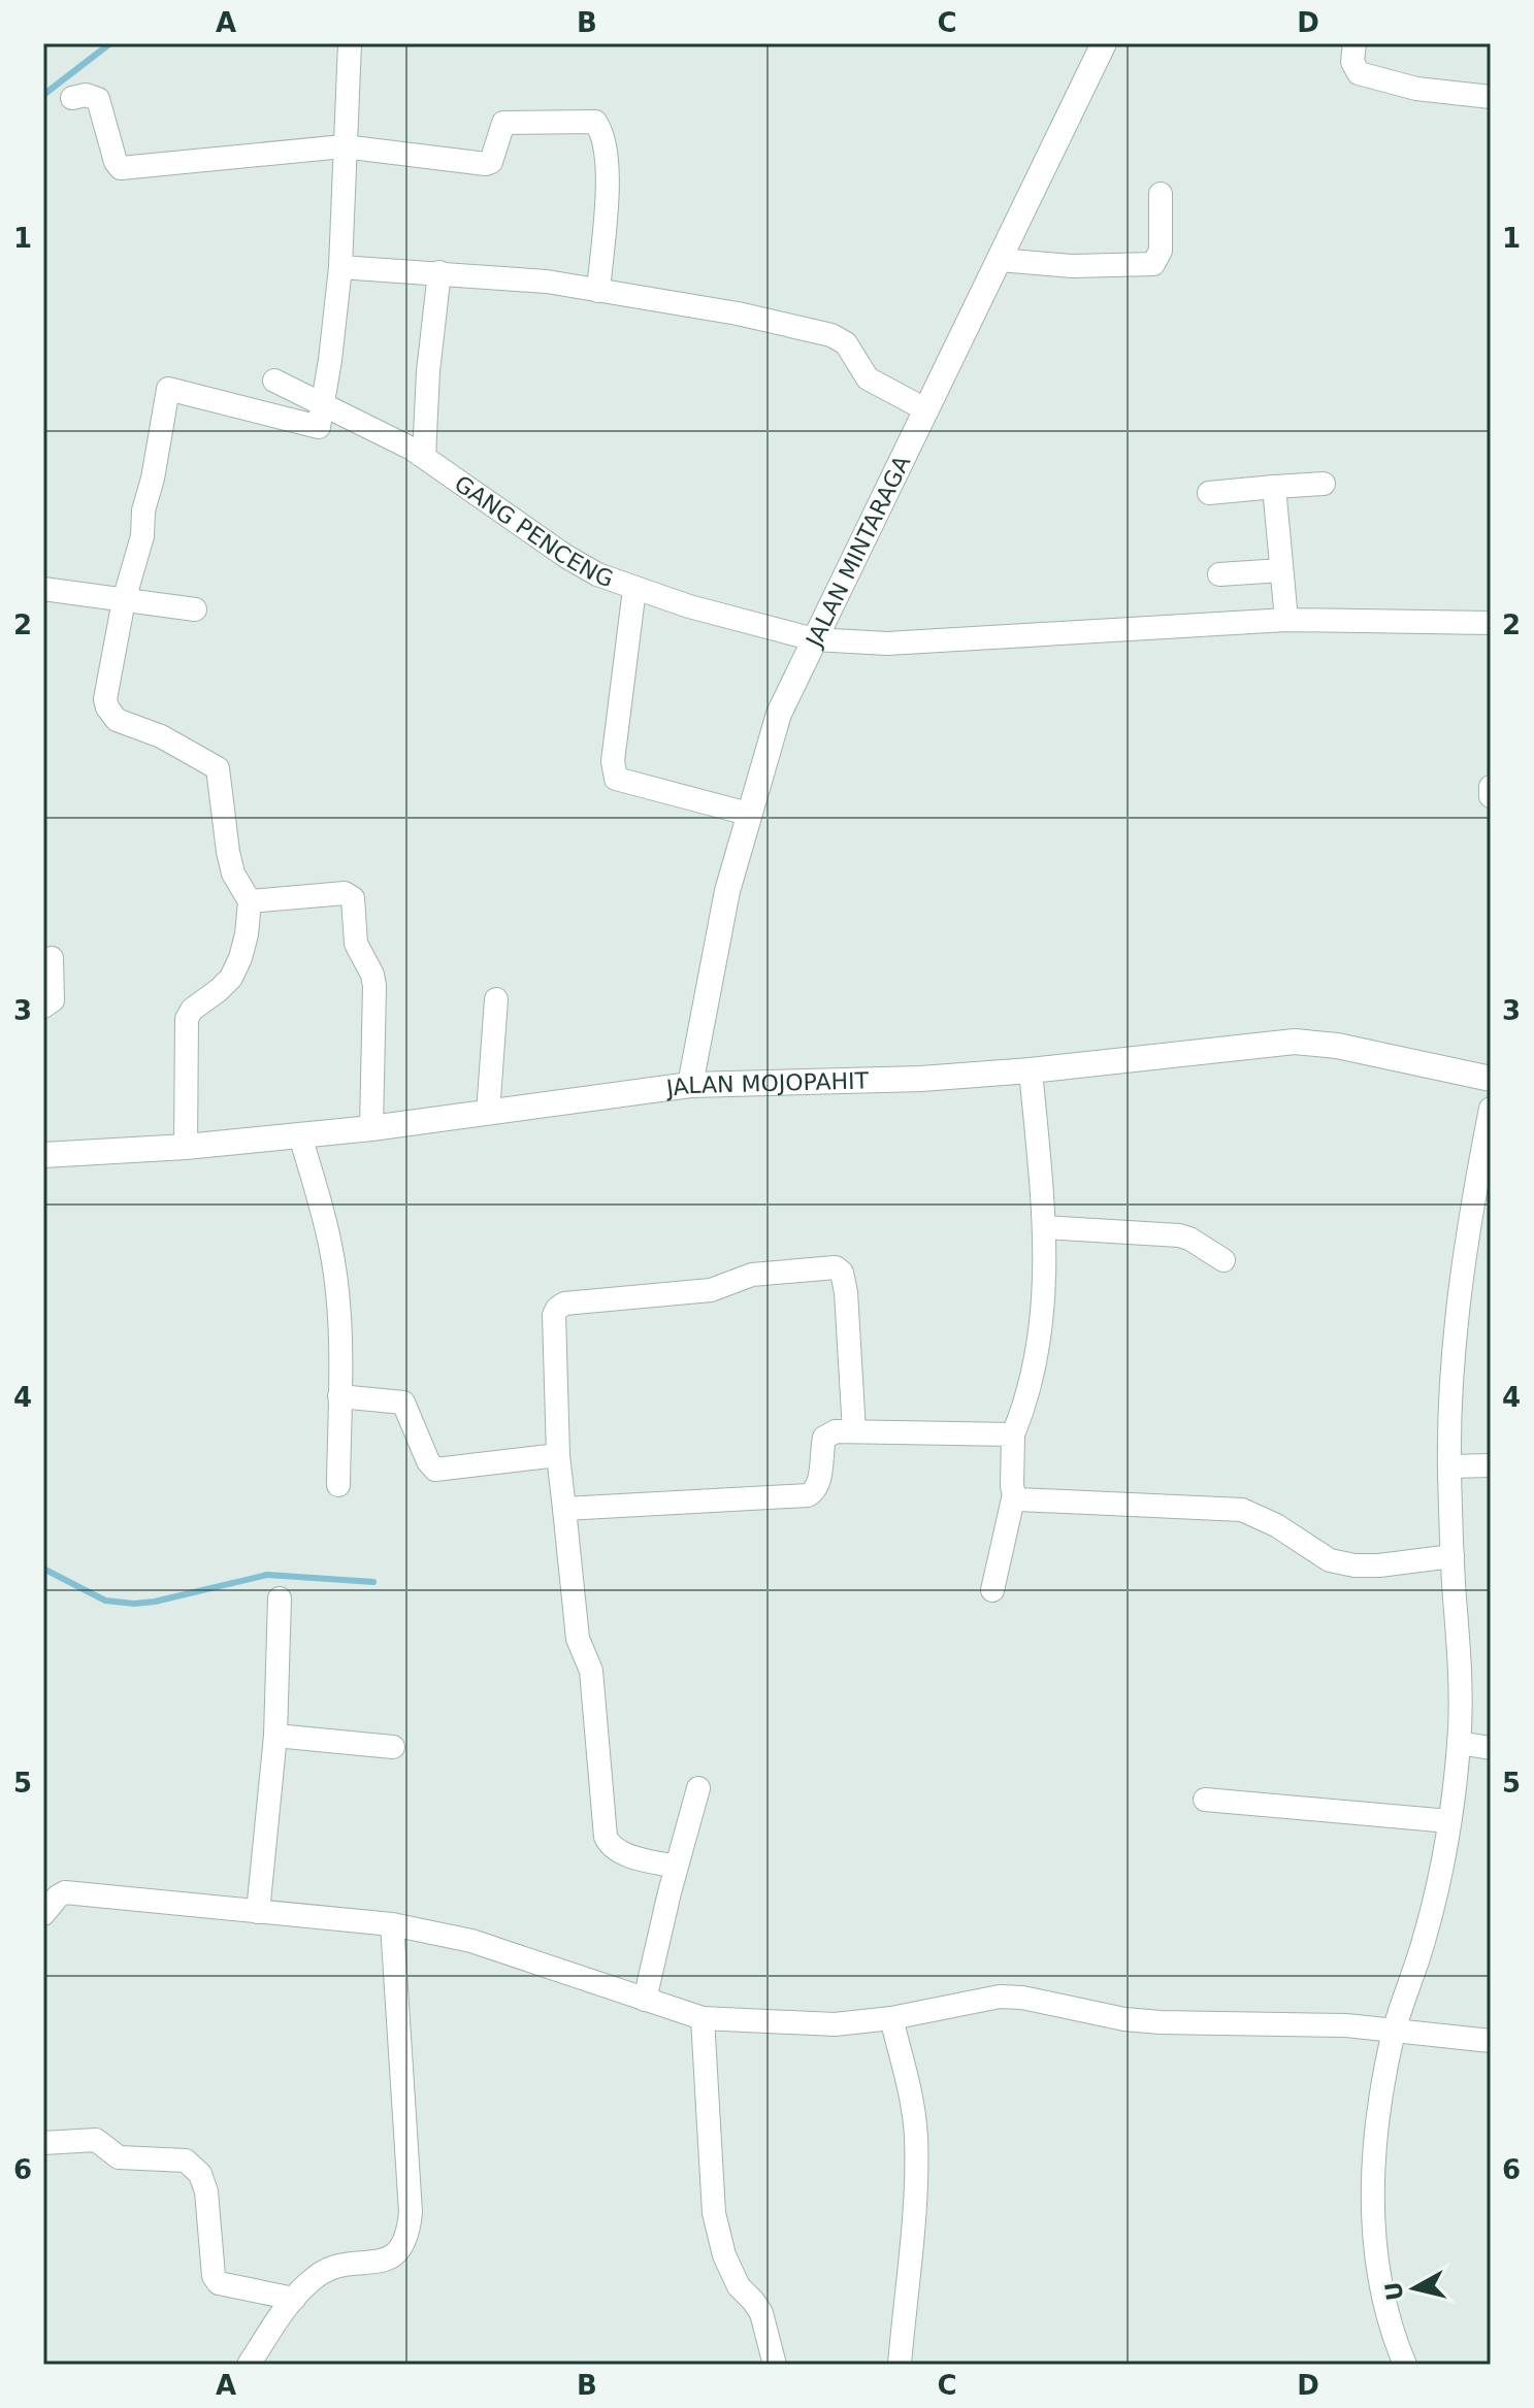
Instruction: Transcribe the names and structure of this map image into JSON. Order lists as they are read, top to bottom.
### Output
{
  "streets": {
    "street": ["GANG PENCENG", "JALAN MINTARAGA", "JALAN MOJOPAHIT"]
  },
  "crossings": [
    ["GANG PENCENG", "JALAN MINTARAGA"],
    ["JALAN MINTARAGA", "JALAN MOJOPAHIT"]
  ],
  "north": "left",
  "grid": {
    "columns": [
      "A",
      "B",
      "C",
      "D"
    ],
    "rows": [
      "1",
      "2",
      "3",
      "4",
      "5",
      "6"
    ]
  }
}
